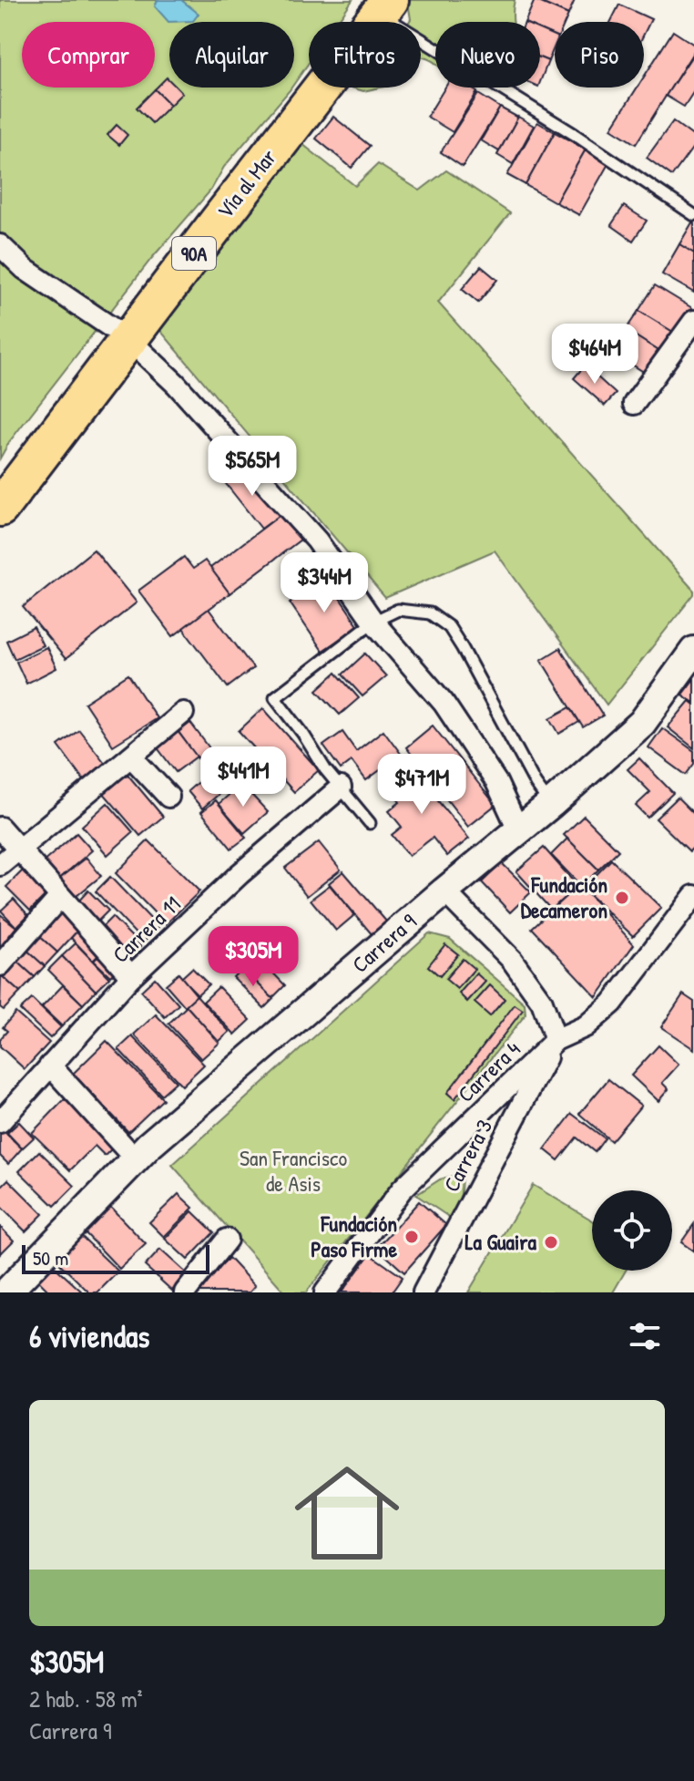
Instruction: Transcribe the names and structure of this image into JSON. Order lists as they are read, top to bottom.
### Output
{
  "streets": {
    "highway": ["Vía al Mar", "90A"],
    "street": [
      "Carrera 11",
      "Carrera 9",
      "Carrera 4",
      "Carrera 3"
    ]
  },
  "crossings": [
    ["Carrera 4", "Carrera 3"]
  ],
  "parks": ["San Francisco de Asis"],
  "places": ["Fundación Decameron", "Fundación Paso Firme", "La Guaira"],
  "scale_bar": "50 m",
  "page": {
    "chip": [
      "Comprar",
      "Alquilar",
      "Filtros",
      "Nuevo",
      "Piso"
    ],
    "price": [
      "$464M",
      "$565M",
      "$344M",
      "$441M",
      "$471M",
      "$305M"
    ],
    "scale": "50 m",
    "heading": "6 viviendas",
    "list": [
      {
        "name": "$305M",
        "note": "2 hab. · 58 m² · Carrera 9"
      }
    ]
  }
}
